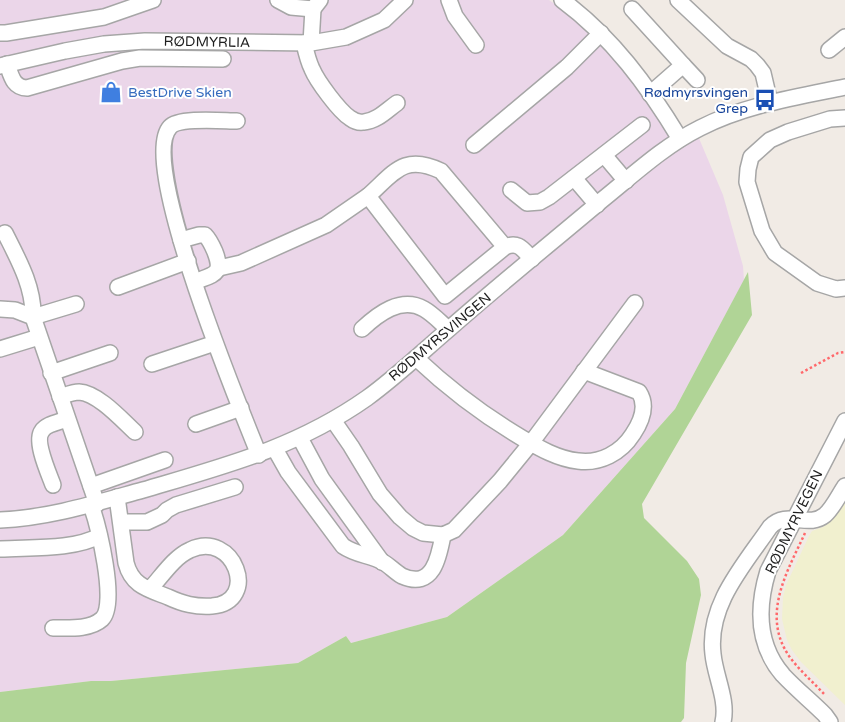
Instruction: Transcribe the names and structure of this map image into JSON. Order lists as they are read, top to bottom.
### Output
{
  "streets": {
    "street": ["RØDMYRLIA", "RØDMYRSVINGEN", "RØDMYRVEGEN"]
  },
  "places": {
    "shop": ["BestDrive Skien"],
    "bus stop": ["Rødmyrsvingen Grep"]
  }
}
